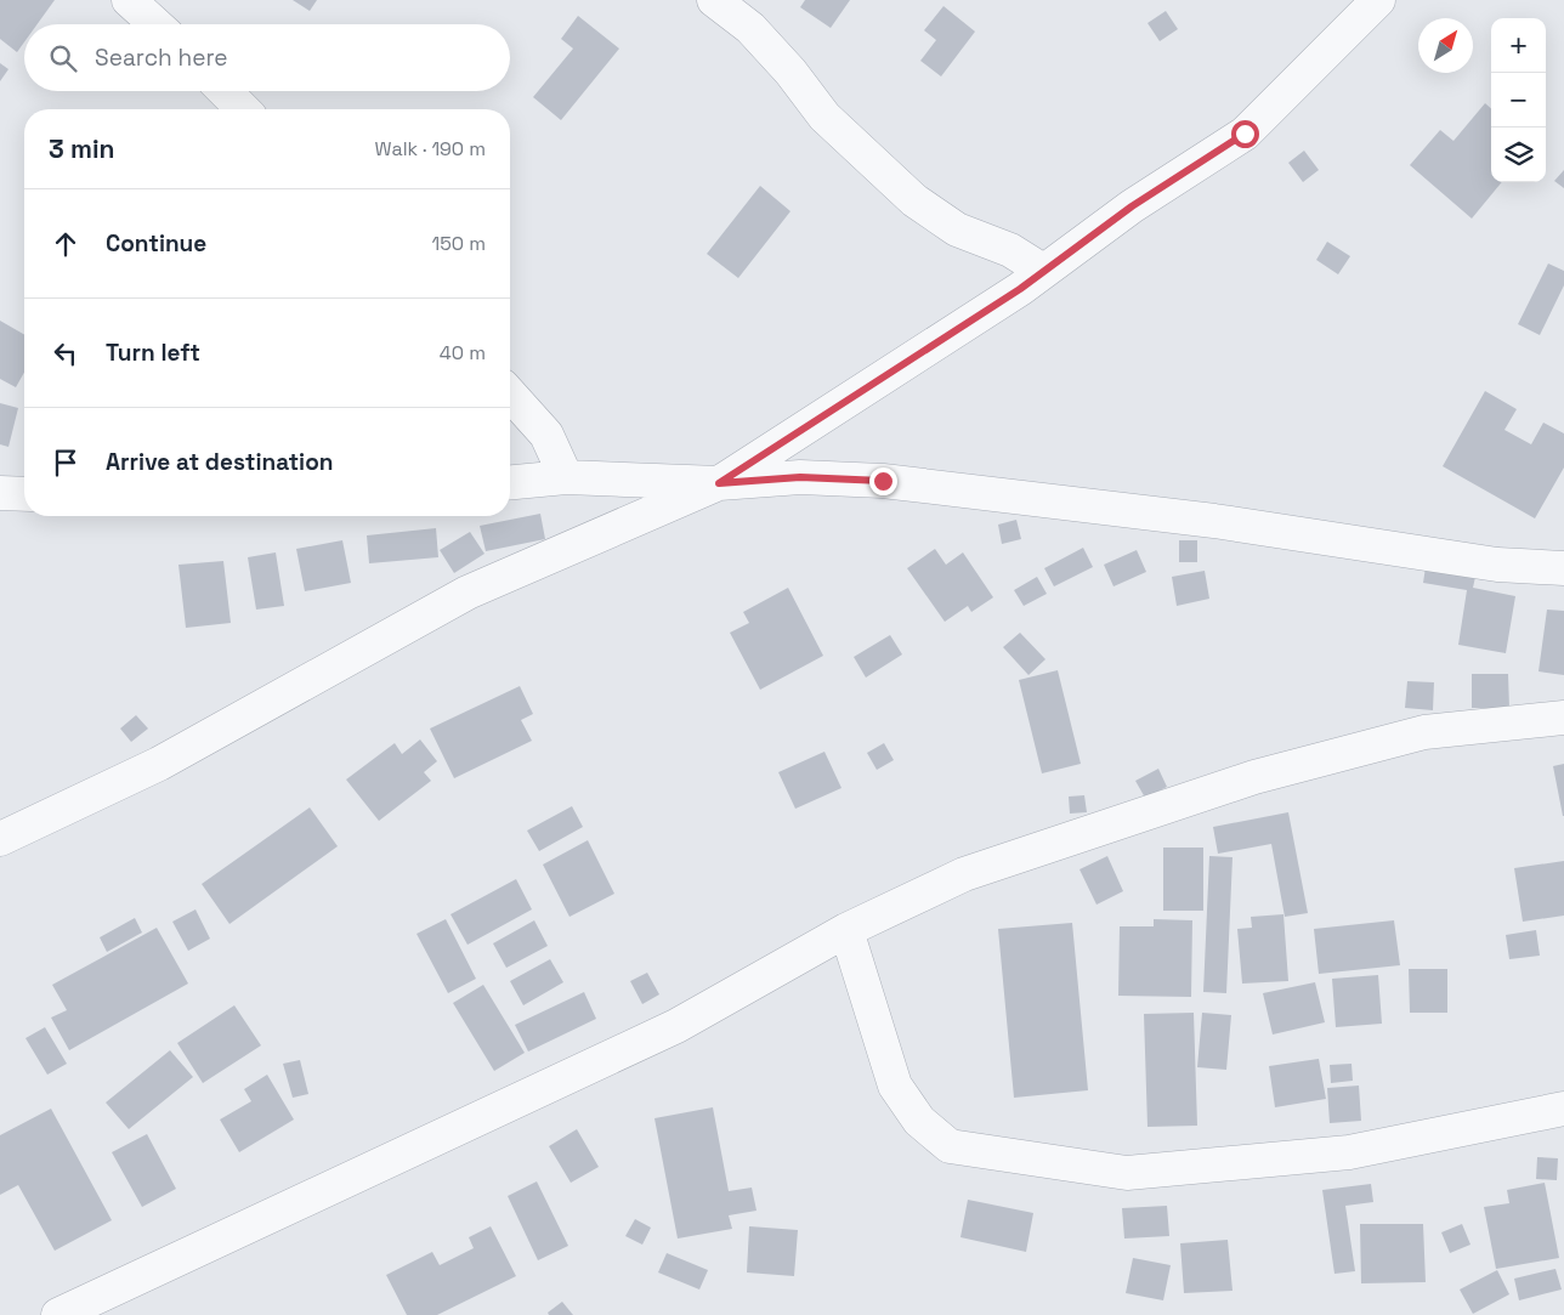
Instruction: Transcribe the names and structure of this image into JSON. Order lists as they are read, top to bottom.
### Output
{
  "north": "top right",
  "page": {
    "map_buttons": ["+", "−"],
    "search": "Search here",
    "heading": ["3 min", "Walk · 190 m"],
    "list": [
      ["Continue", "150 m"],
      ["Turn left", "40 m"],
      "Arrive at destination"
    ]
  }
}
